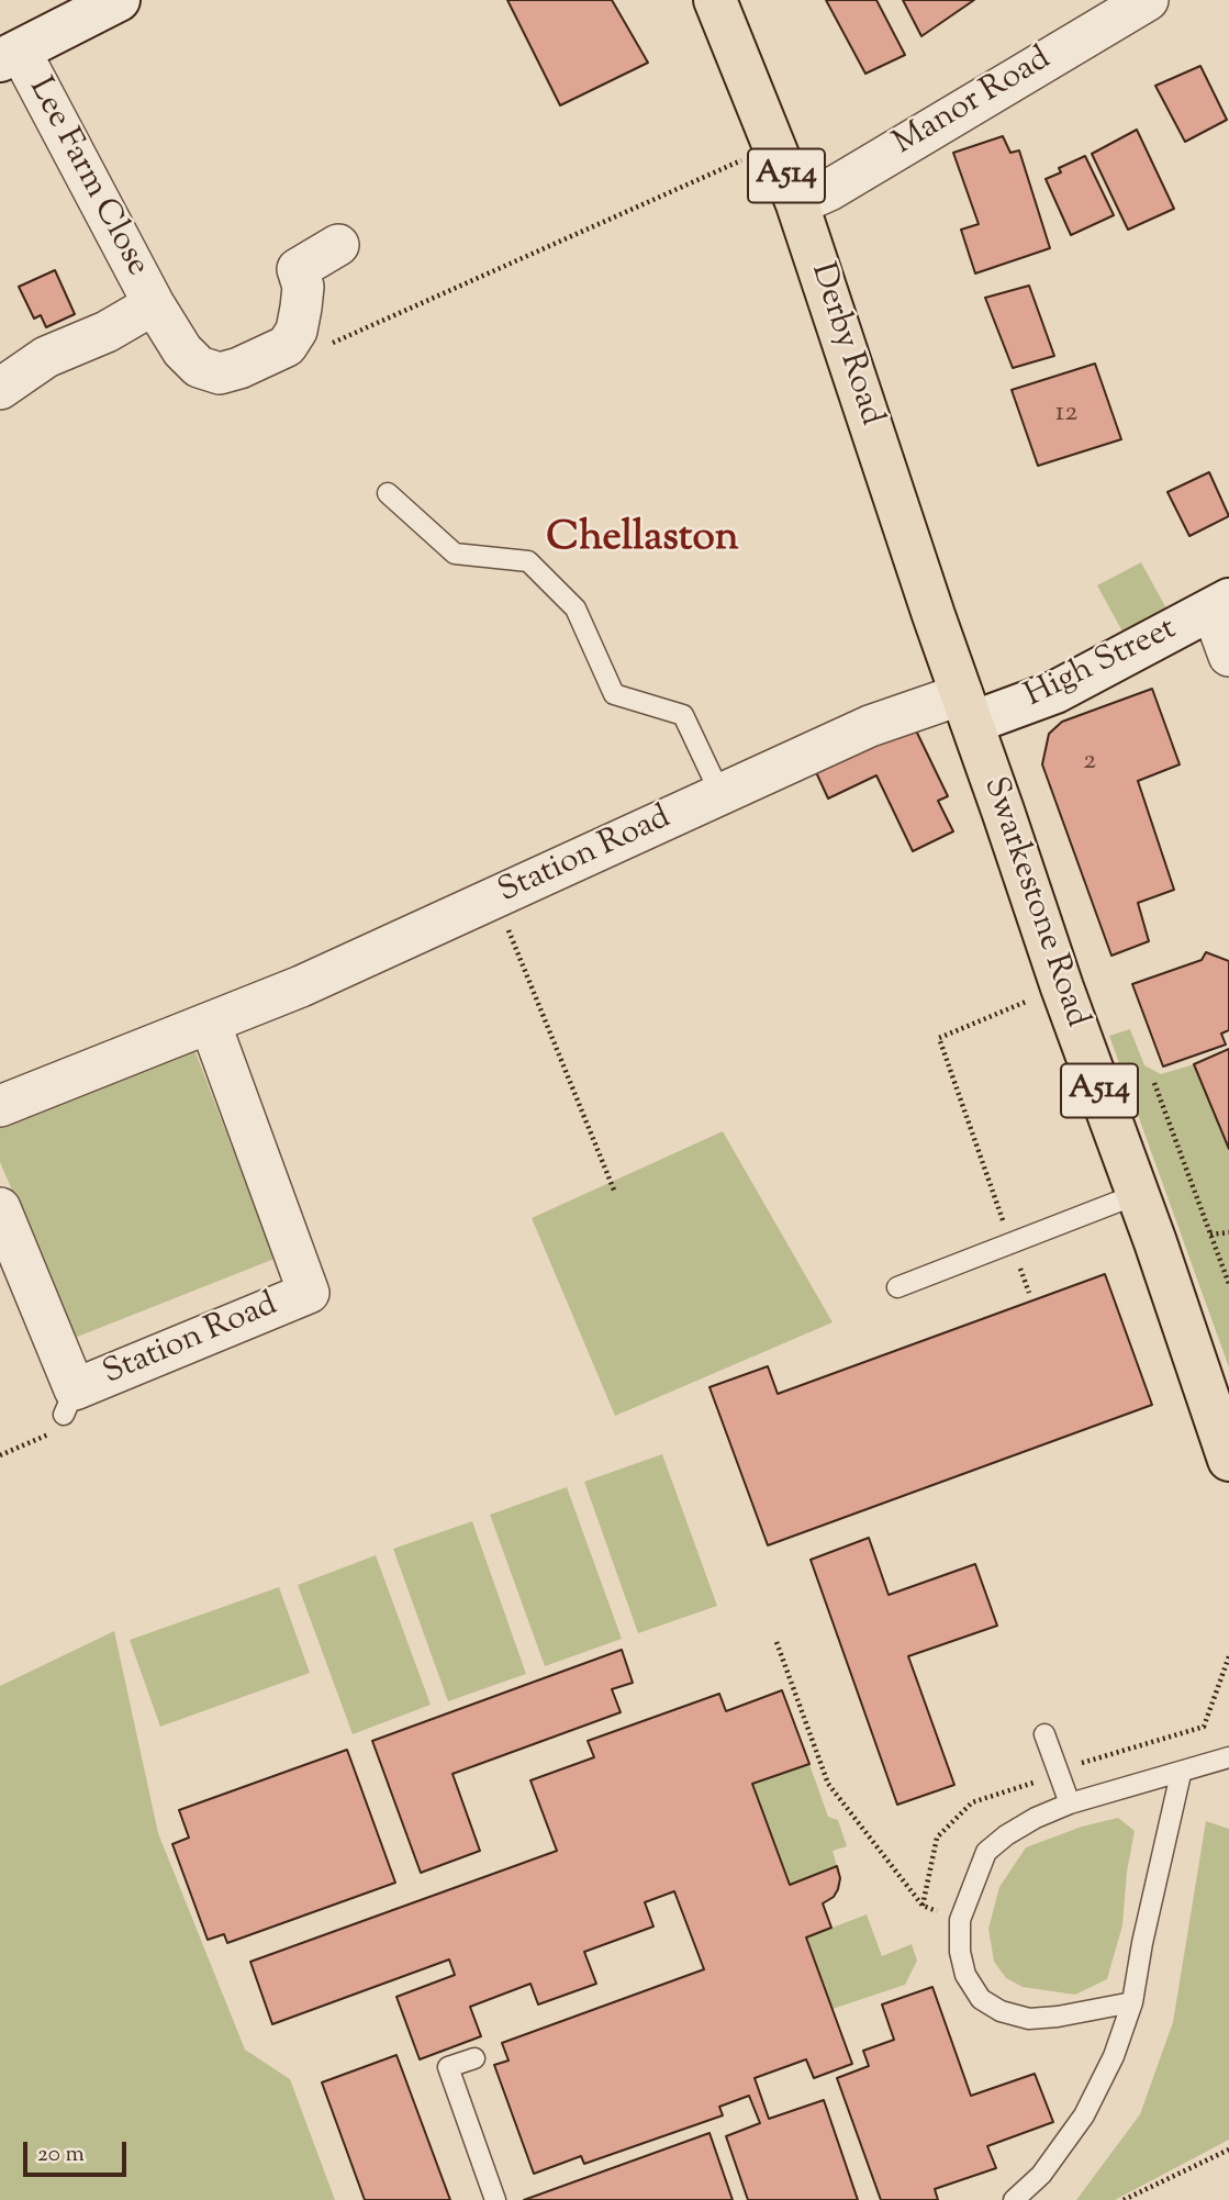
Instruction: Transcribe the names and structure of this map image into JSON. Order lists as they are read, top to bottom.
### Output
{
  "streets": {
    "main road": ["A514", "Derby Road", "Swarkestone Road"],
    "street": [
      "Manor Road",
      "Lee Farm Close",
      "High Street",
      "Station Road"
    ]
  },
  "crossings": [
    ["Manor Road", "Derby Road"],
    ["Derby Road", "High Street"],
    ["Derby Road", "Station Road"],
    ["Derby Road", "Swarkestone Road"],
    ["High Street", "Station Road"],
    ["High Street", "Swarkestone Road"],
    ["Station Road", "Swarkestone Road"]
  ],
  "districts": ["Chellaston"],
  "house_numbers": ["12", "2"],
  "scale_bar": "20 m"
}
